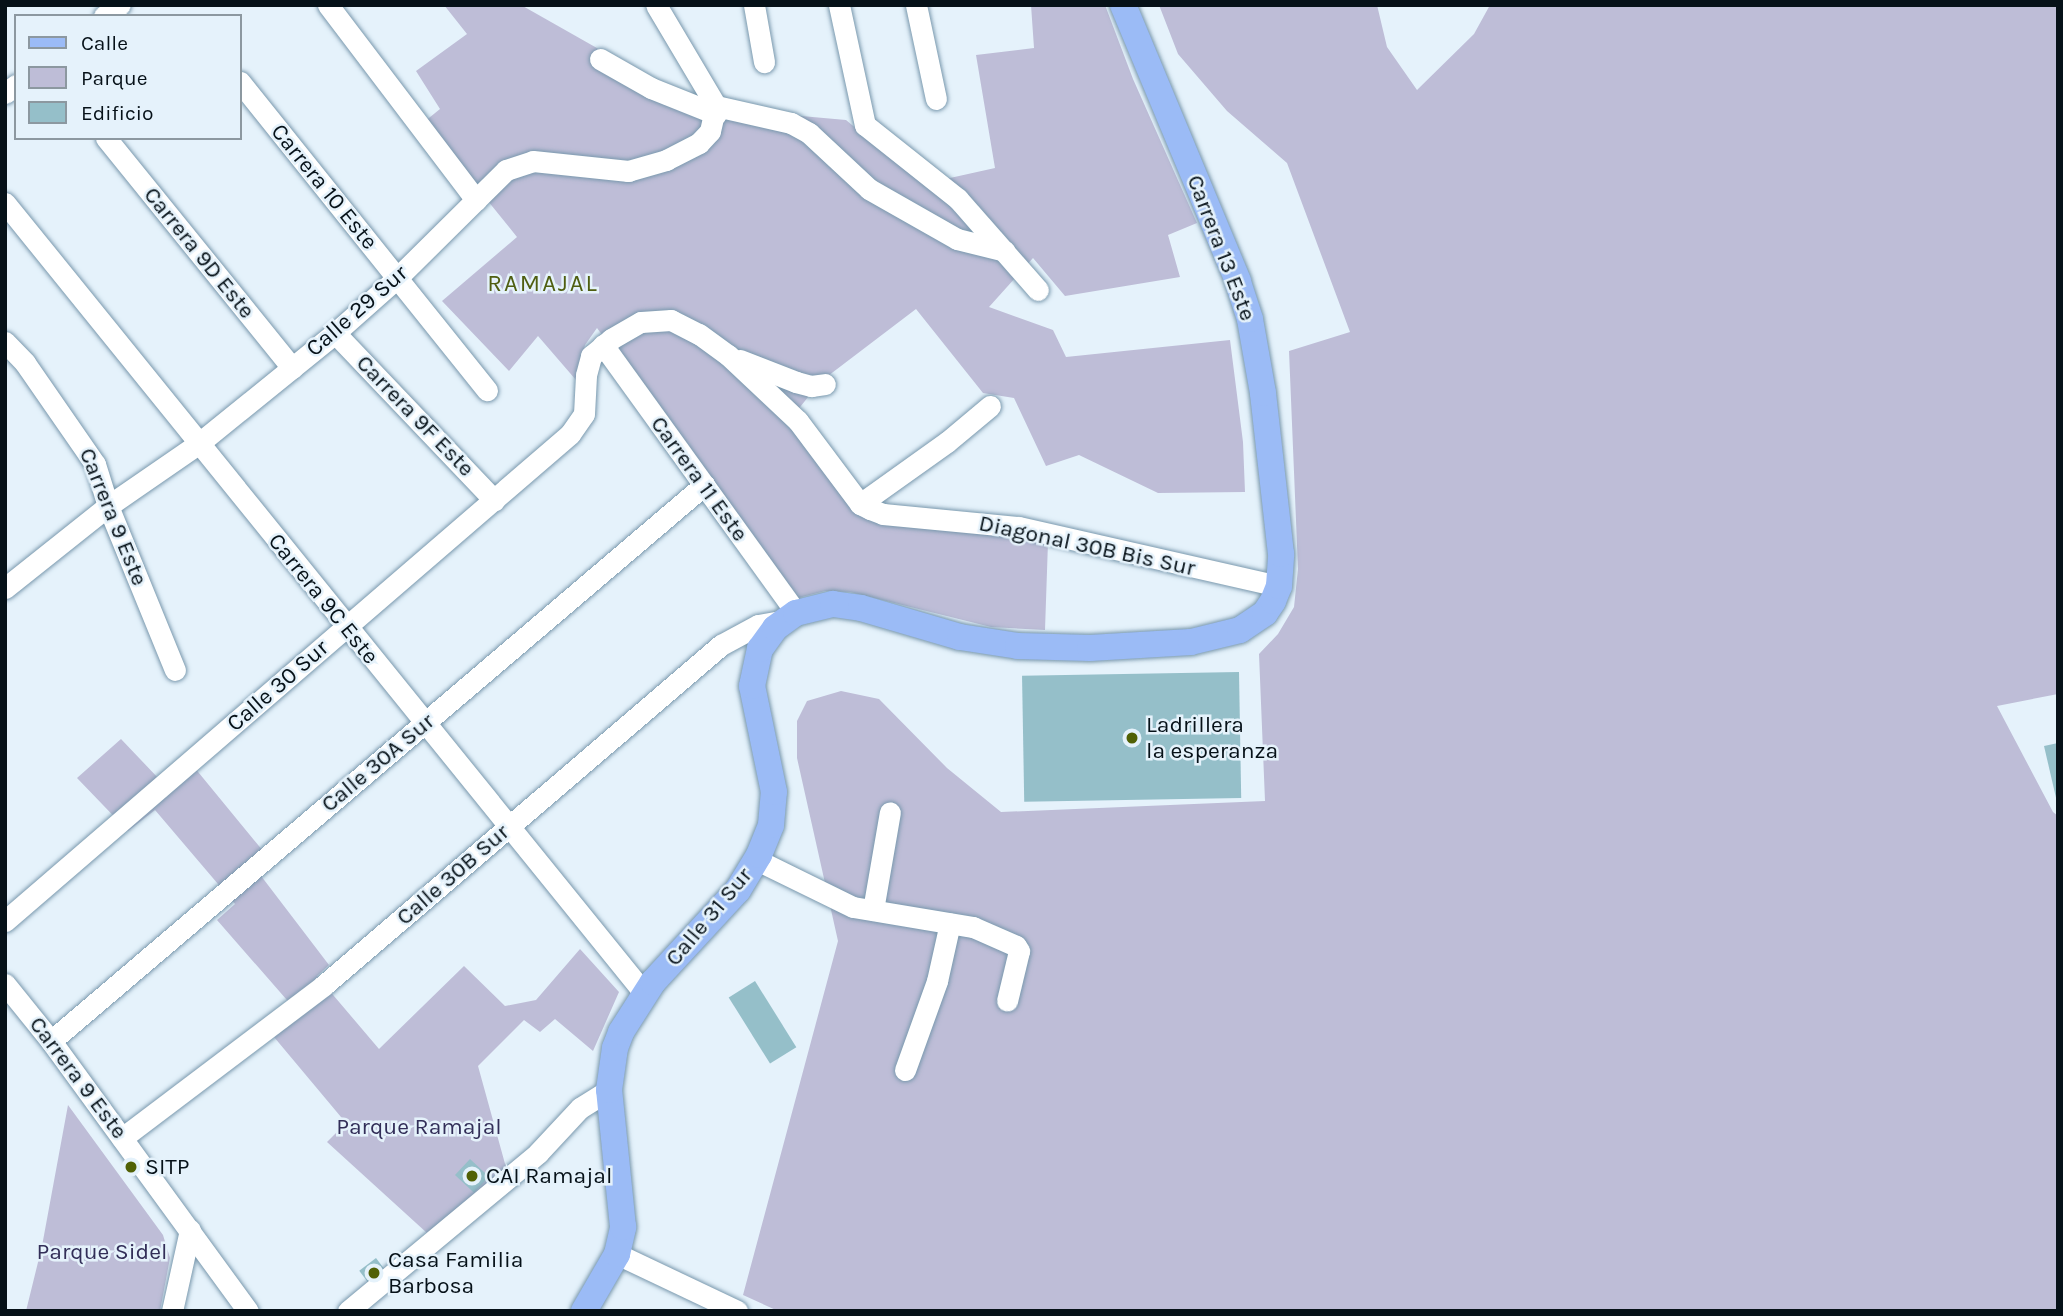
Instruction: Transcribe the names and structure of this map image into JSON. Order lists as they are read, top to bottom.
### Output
{
  "streets": {
    "main road": ["Carrera 13 Este", "Calle 31 Sur"],
    "street": [
      "Carrera 10 Este",
      "Carrera 9D Este",
      "Calle 29 Sur",
      "Carrera 9F Este",
      "Carrera 11 Este",
      "Carrera 9 Este",
      "Diagonal 30B Bis Sur",
      "Carrera 9C Este",
      "Calle 30 Sur",
      "Calle 30A Sur",
      "Calle 30B Sur"
    ]
  },
  "crossings": [
    ["Carrera 10 Este", "Calle 29 Sur"],
    ["Carrera 13 Este", "Diagonal 30B Bis Sur"],
    ["Carrera 9D Este", "Calle 29 Sur"],
    ["Calle 29 Sur", "Carrera 9F Este"],
    ["Calle 29 Sur", "Carrera 9 Este"],
    ["Calle 29 Sur", "Carrera 9C Este"],
    ["Carrera 9F Este", "Calle 30 Sur"],
    ["Carrera 11 Este", "Calle 30 Sur"],
    ["Carrera 11 Este", "Calle 30A Sur"],
    ["Carrera 11 Este", "Calle 30B Sur"],
    ["Carrera 11 Este", "Calle 31 Sur"],
    ["Carrera 9 Este", "Calle 30A Sur"],
    ["Carrera 9 Este", "Calle 30B Sur"],
    ["Carrera 9C Este", "Calle 30 Sur"],
    ["Carrera 9C Este", "Calle 30A Sur"],
    ["Carrera 9C Este", "Calle 30B Sur"],
    ["Carrera 9C Este", "Calle 31 Sur"],
    ["Calle 30B Sur", "Calle 31 Sur"]
  ],
  "districts": ["RAMAJAL"],
  "parks": ["Parque Ramajal", "Parque Sidel"],
  "places": [
    "Ladrillera la esperanza",
    "SITP",
    "CAI Ramajal",
    "Casa Familia Barbosa"
  ],
  "legend": ["Calle", "Parque", "Edificio"]
}
